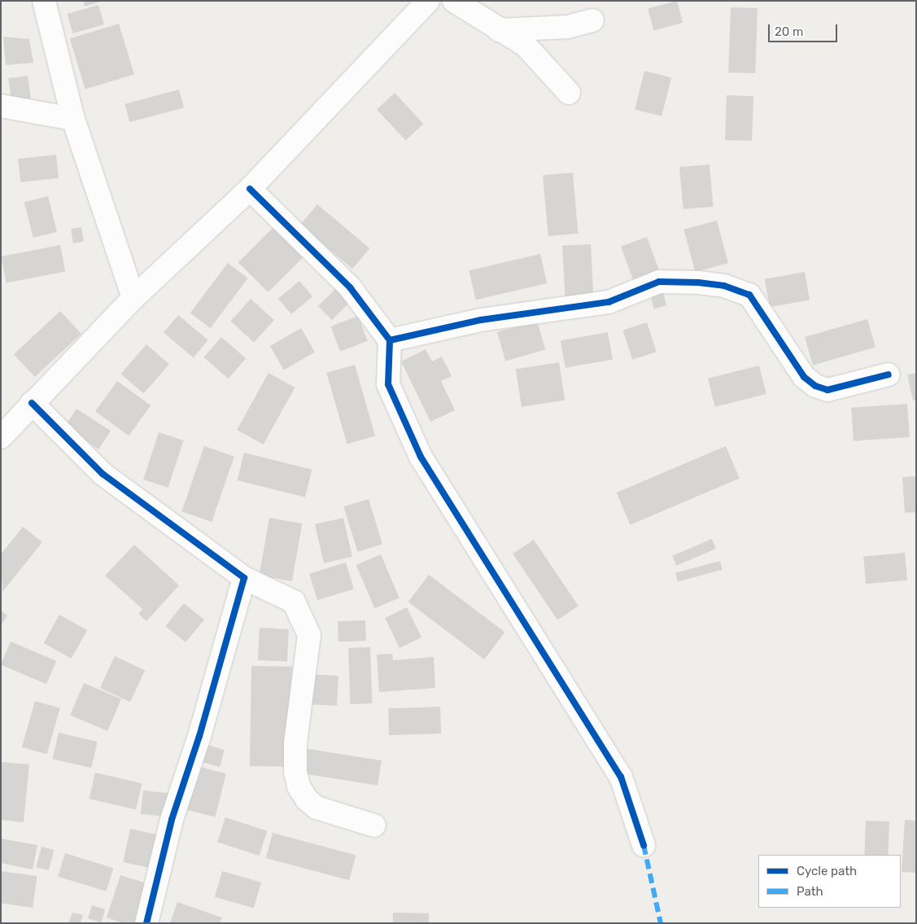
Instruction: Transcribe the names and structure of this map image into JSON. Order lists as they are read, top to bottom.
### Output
{
  "legend": ["Cycle path", "Path"],
  "scale_bar": "20 m"
}
